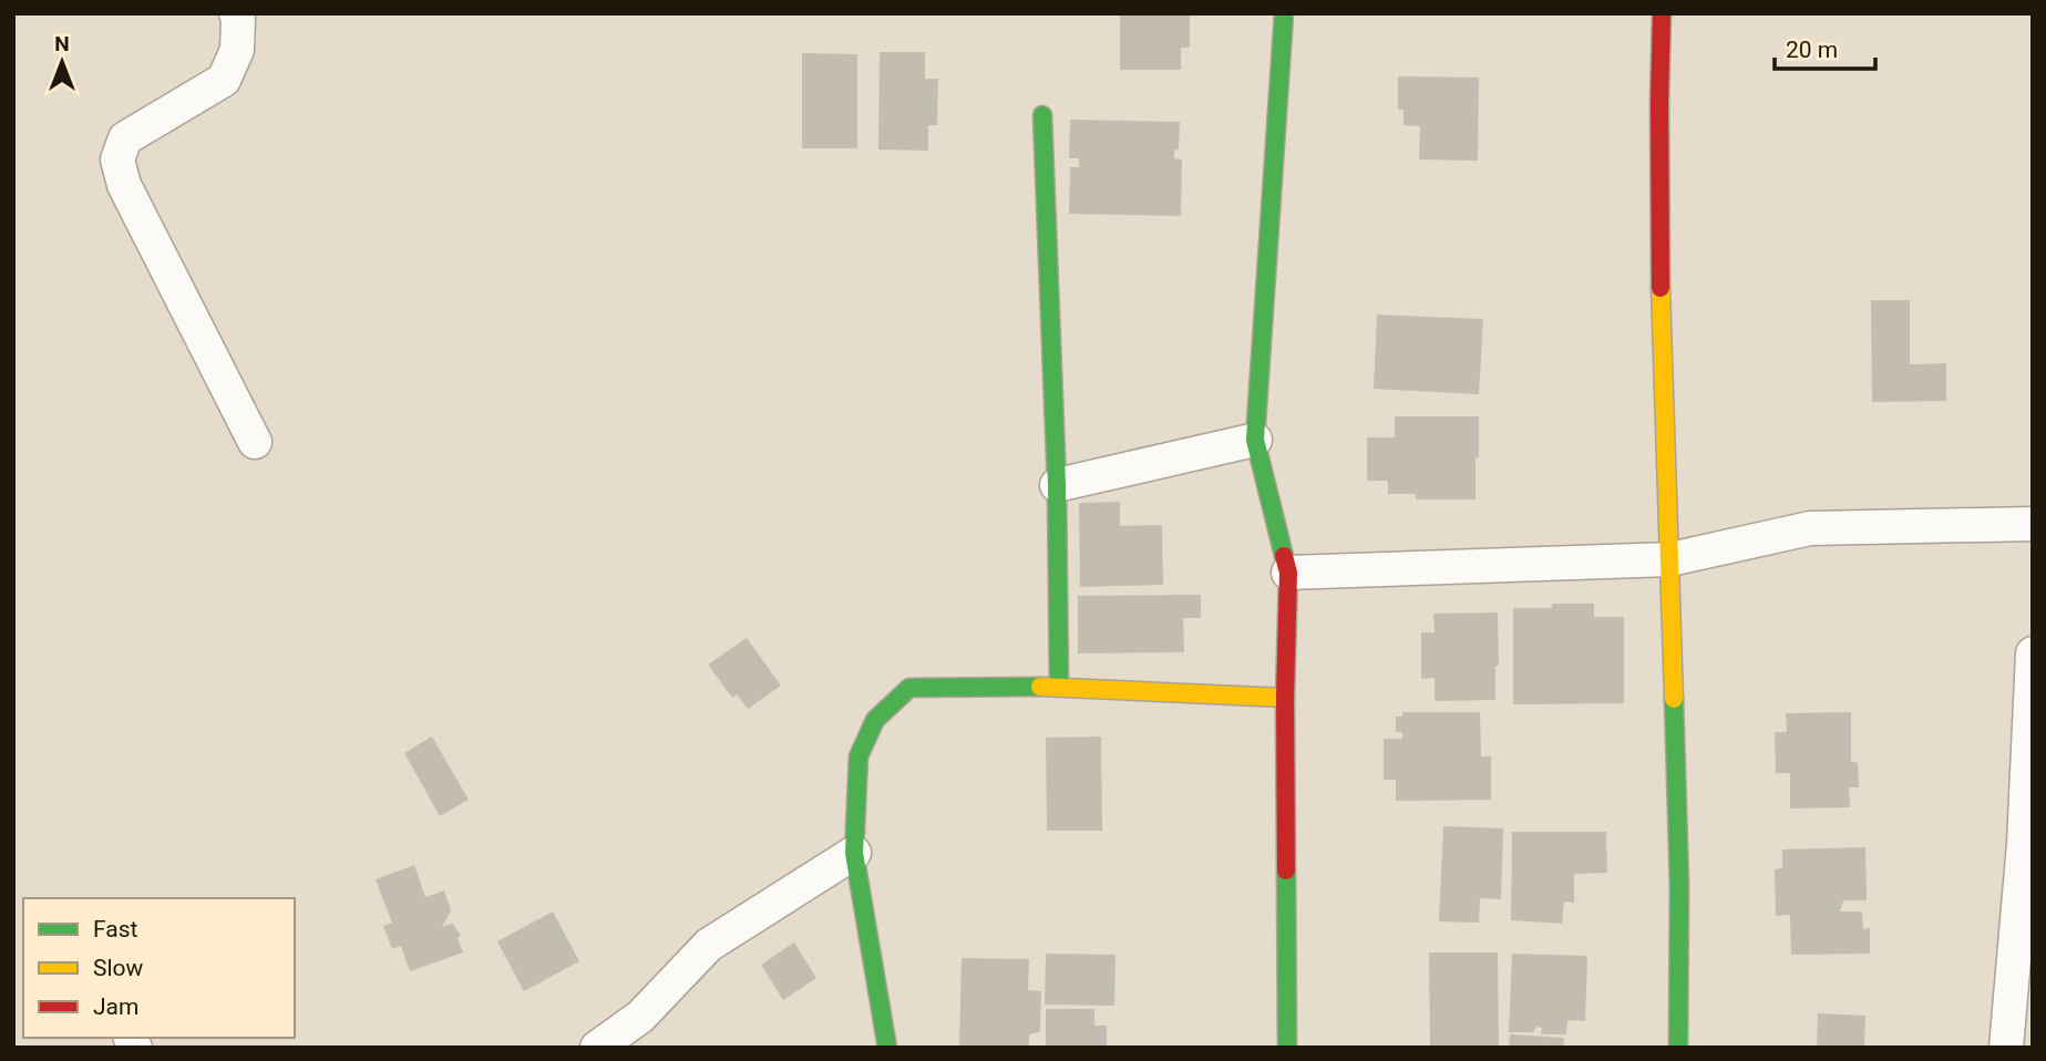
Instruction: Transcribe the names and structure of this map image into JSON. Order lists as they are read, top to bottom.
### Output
{
  "legend": ["Fast", "Slow", "Jam"],
  "scale_bar": "20 m",
  "north": "top"
}
